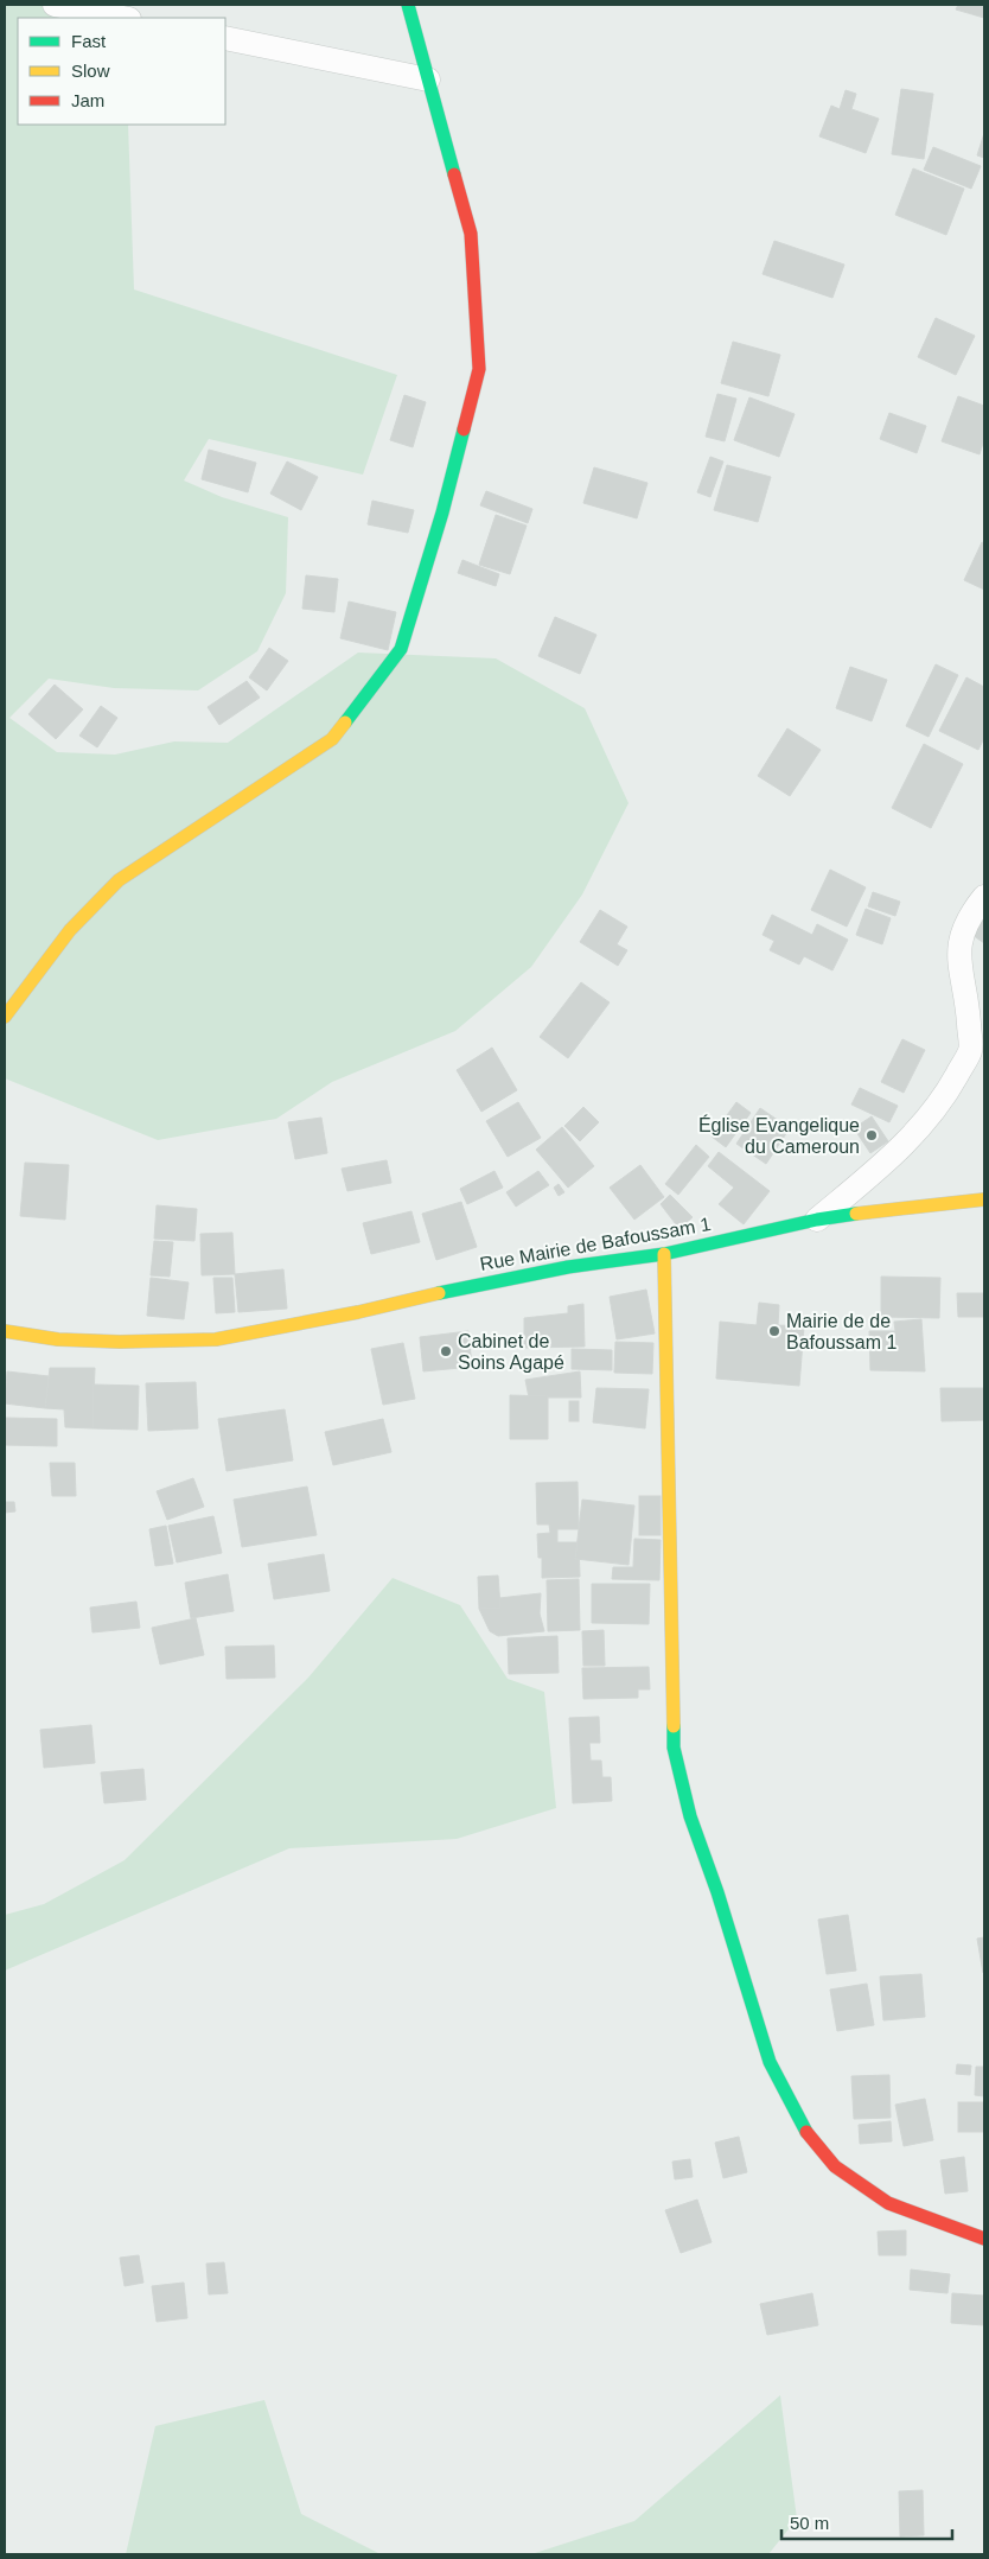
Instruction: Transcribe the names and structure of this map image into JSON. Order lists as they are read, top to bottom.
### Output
{
  "streets": {
    "street": ["Rue Mairie de Bafoussam 1"]
  },
  "places": ["Église Evangelique du Cameroun", "Mairie de de Bafoussam 1", "Cabinet de Soins Agapé"],
  "legend": ["Fast", "Slow", "Jam"],
  "scale_bar": "50 m"
}
